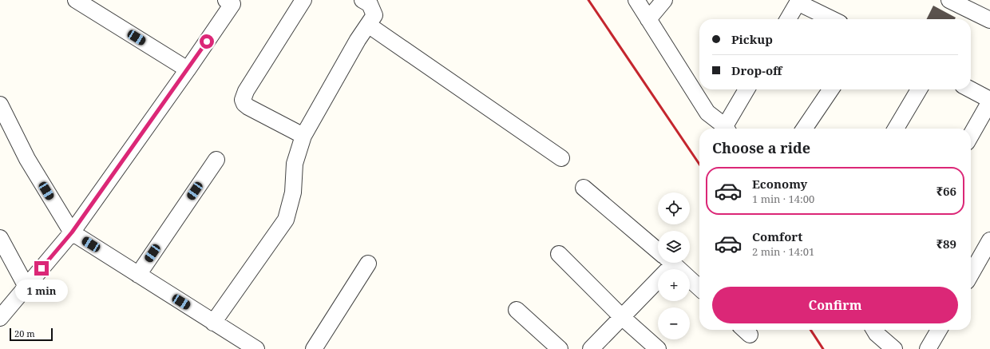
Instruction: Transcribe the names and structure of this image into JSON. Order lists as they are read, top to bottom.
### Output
{
  "scale_bar": "20 m",
  "page": {
    "banner": ["Pickup", "Drop-off"],
    "heading": "Choose a ride",
    "list": [
      {
        "name": "Economy",
        "note": "1 min · 14:00",
        "value": "₹66"
      },
      {
        "name": "Comfort",
        "note": "2 min · 14:01",
        "value": "₹89"
      }
    ],
    "map_buttons": ["+", "−"],
    "bubble": "1 min",
    "buttons": "Confirm",
    "scale": "20 m"
  }
}
